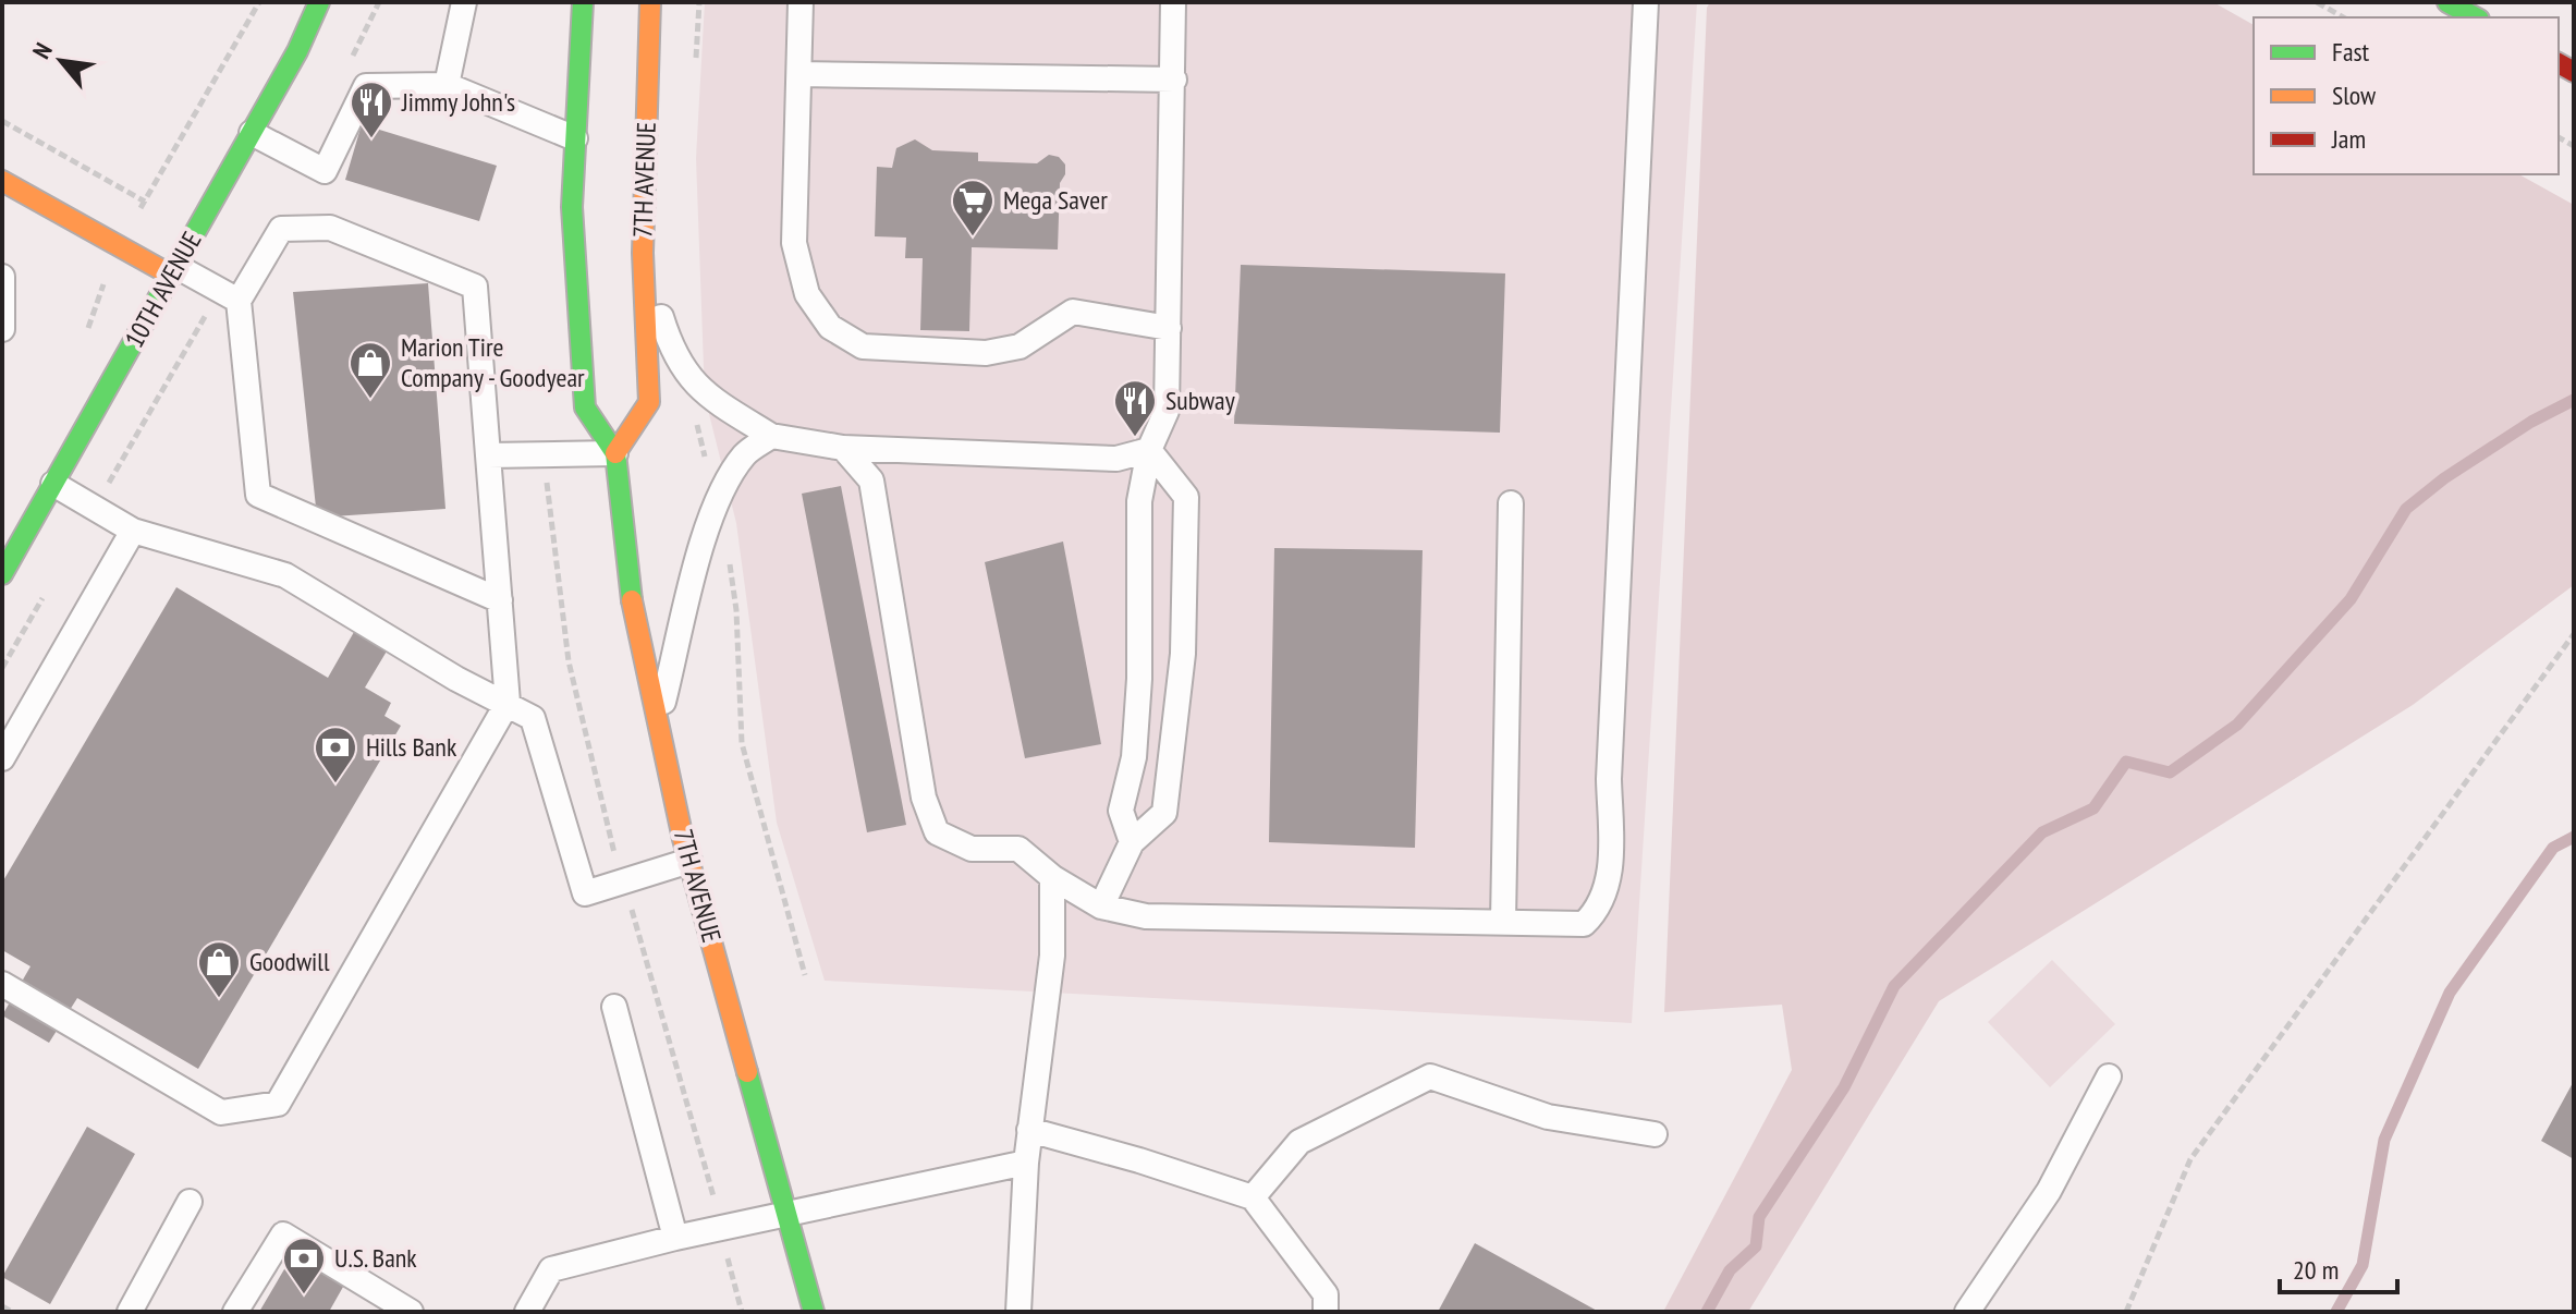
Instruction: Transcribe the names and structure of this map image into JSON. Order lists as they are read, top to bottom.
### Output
{
  "streets": {
    "main road": ["7TH AVENUE", "10TH AVENUE"]
  },
  "places": {
    "restaurant": ["Jimmy John's", "Subway"],
    "supermarket": ["Mega Saver"],
    "shop": ["Marion Tire Company - Goodyear", "Goodwill"],
    "bank": ["Hills Bank", "U.S. Bank"]
  },
  "legend": ["Fast", "Slow", "Jam"],
  "scale_bar": "20 m",
  "north": "top left"
}
